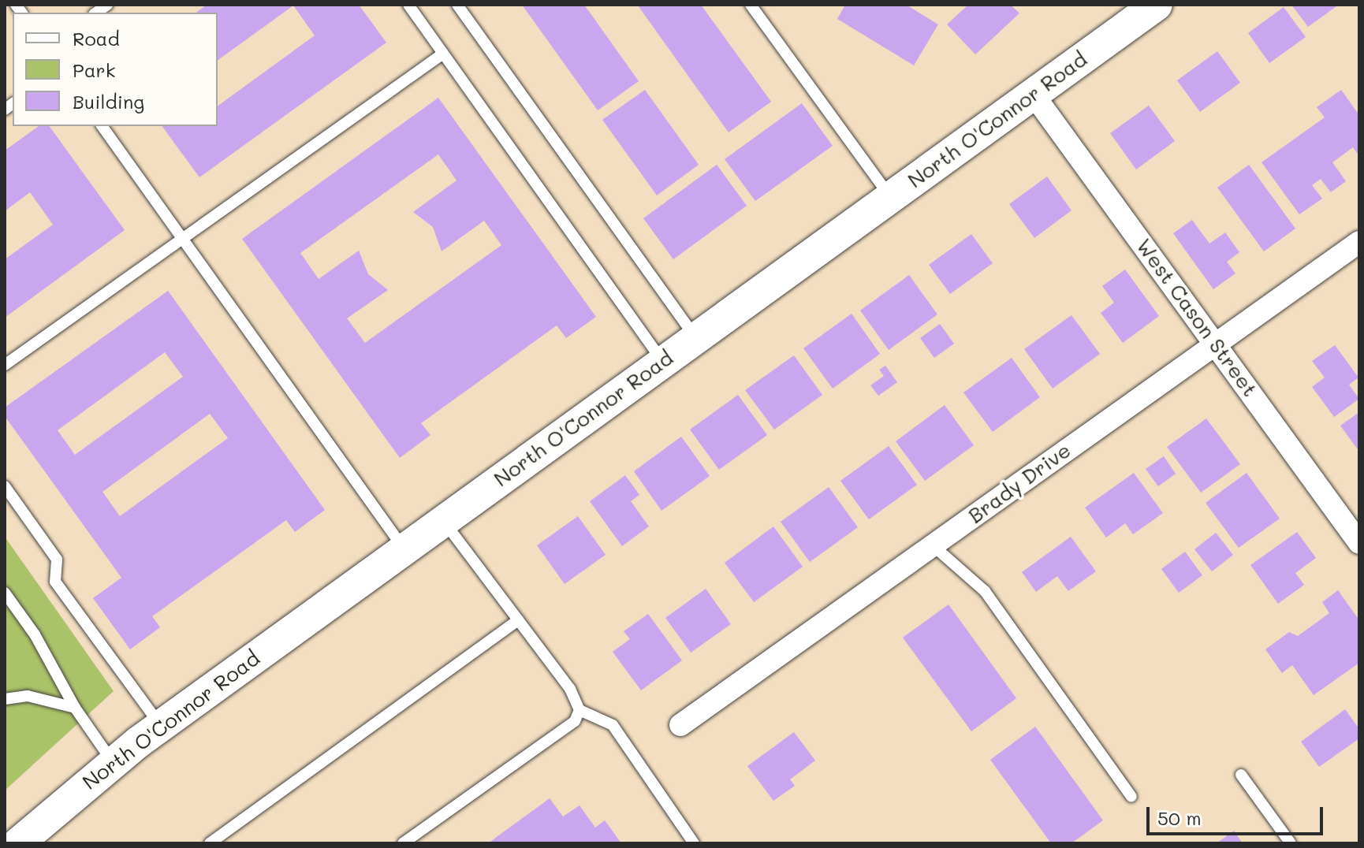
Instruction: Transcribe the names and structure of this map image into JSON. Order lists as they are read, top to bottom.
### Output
{
  "streets": {
    "main road": ["North O'Connor Road"],
    "street": ["West Cason Street", "Brady Drive"]
  },
  "crossings": [
    ["North O'Connor Road", "West Cason Street"],
    ["West Cason Street", "Brady Drive"]
  ],
  "legend": ["Road", "Park", "Building"],
  "scale_bar": "50 m"
}
